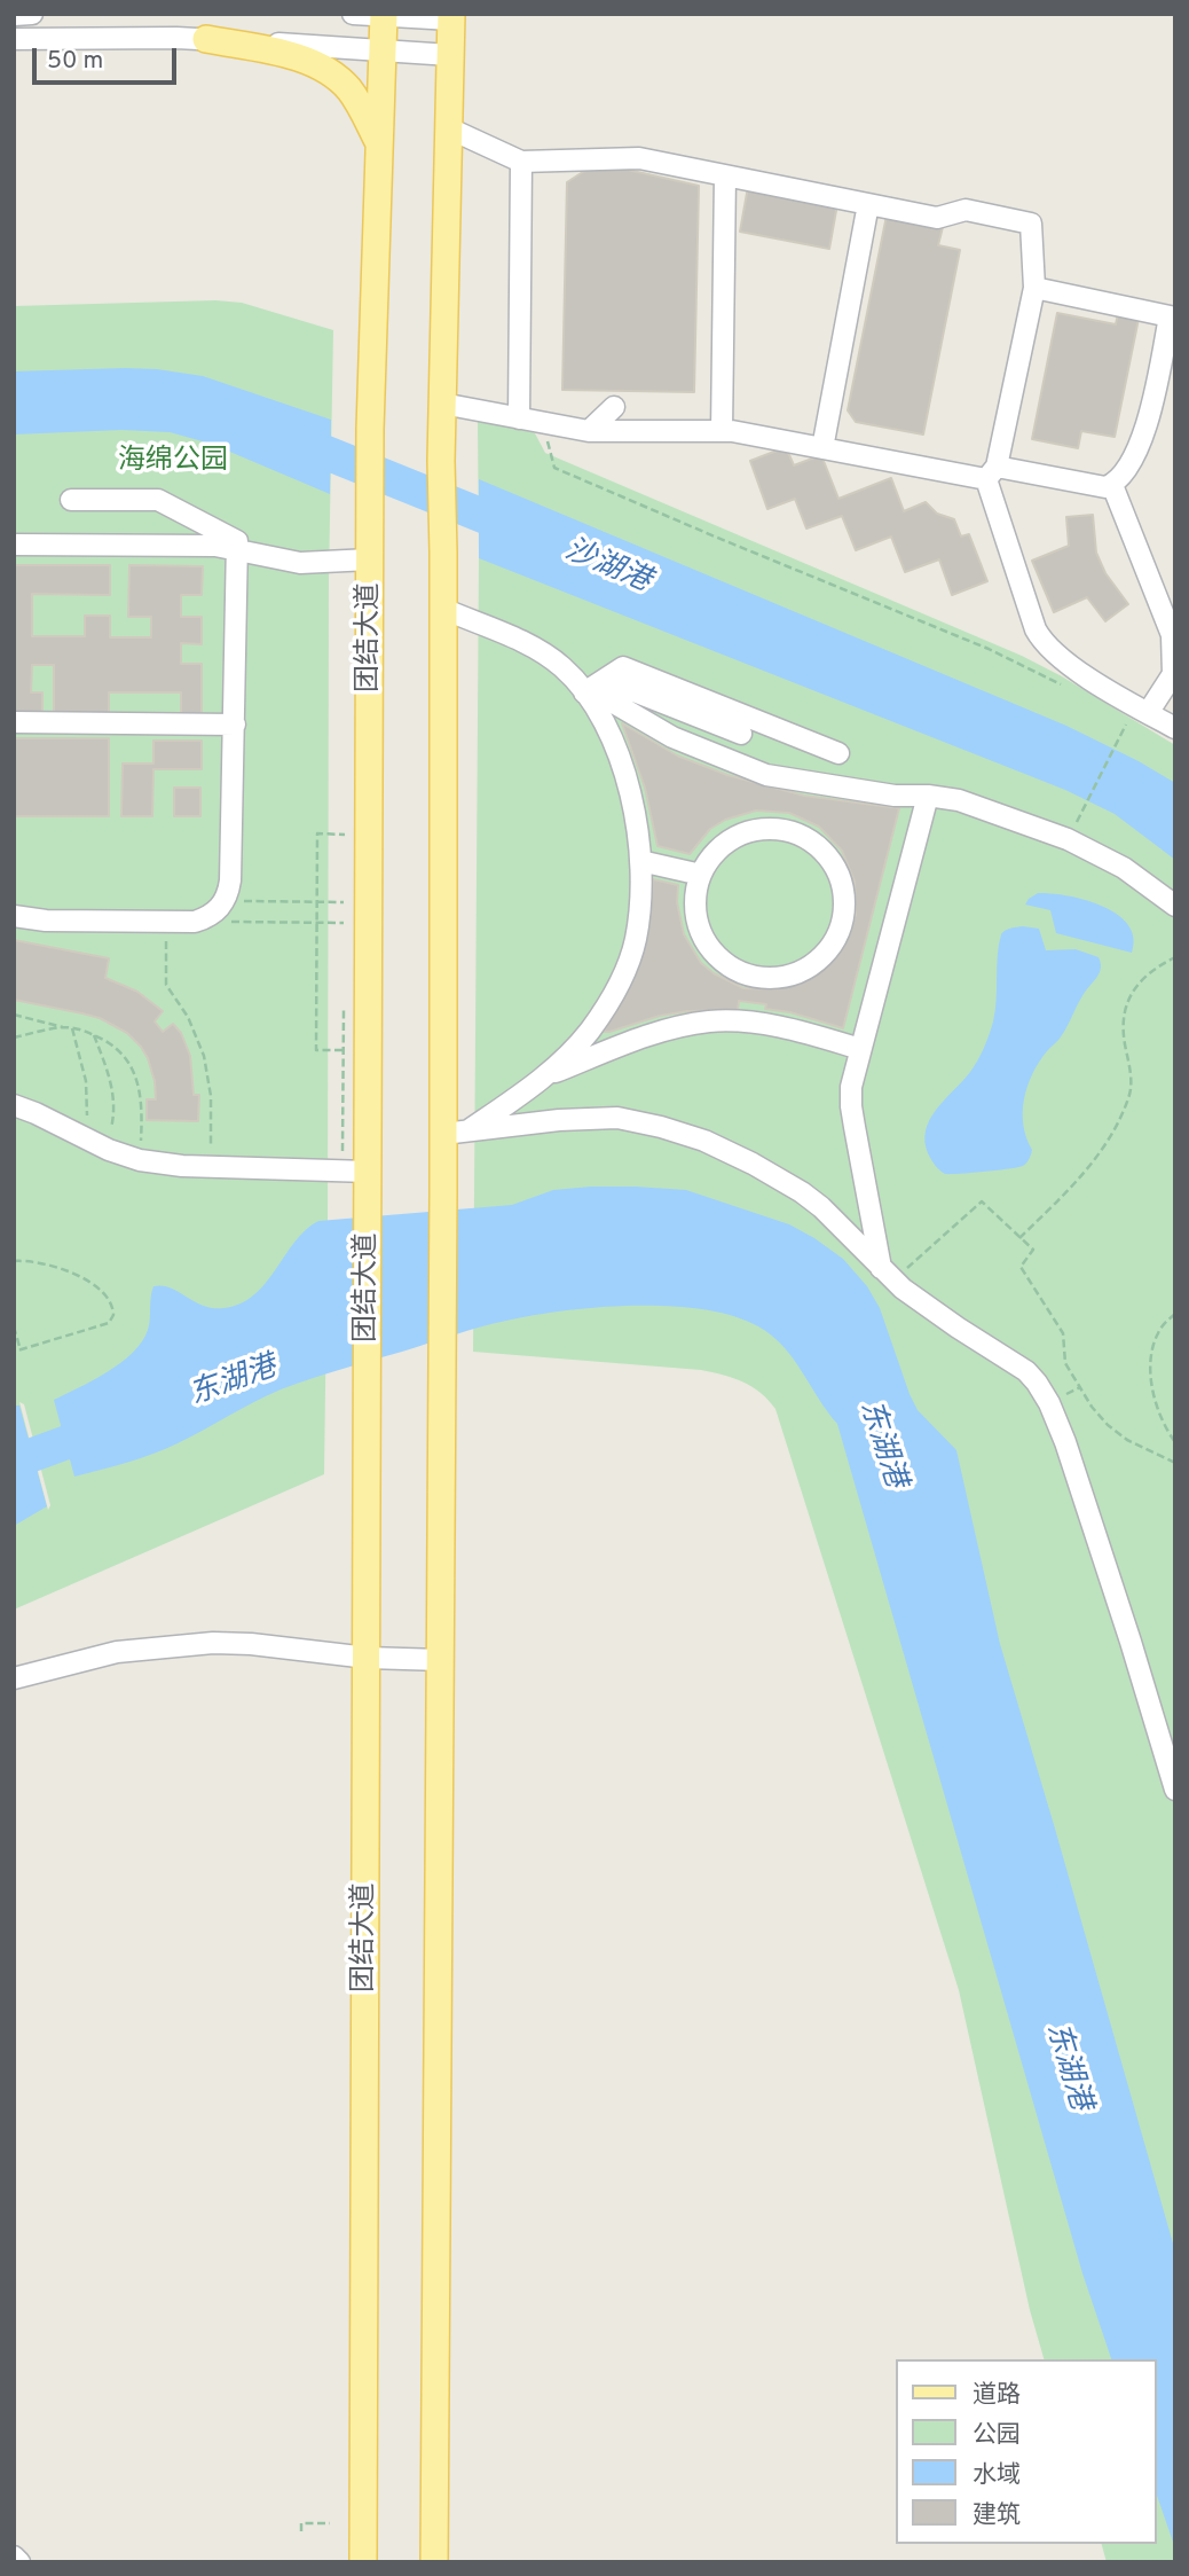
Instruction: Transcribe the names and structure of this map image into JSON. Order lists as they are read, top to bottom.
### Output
{
  "streets": {
    "main road": ["团结大道"]
  },
  "water": ["沙湖港", "东湖港"],
  "parks": ["海绵公园"],
  "legend": [
    "道路",
    "公园",
    "水域",
    "建筑"
  ],
  "scale_bar": "50 m"
}
